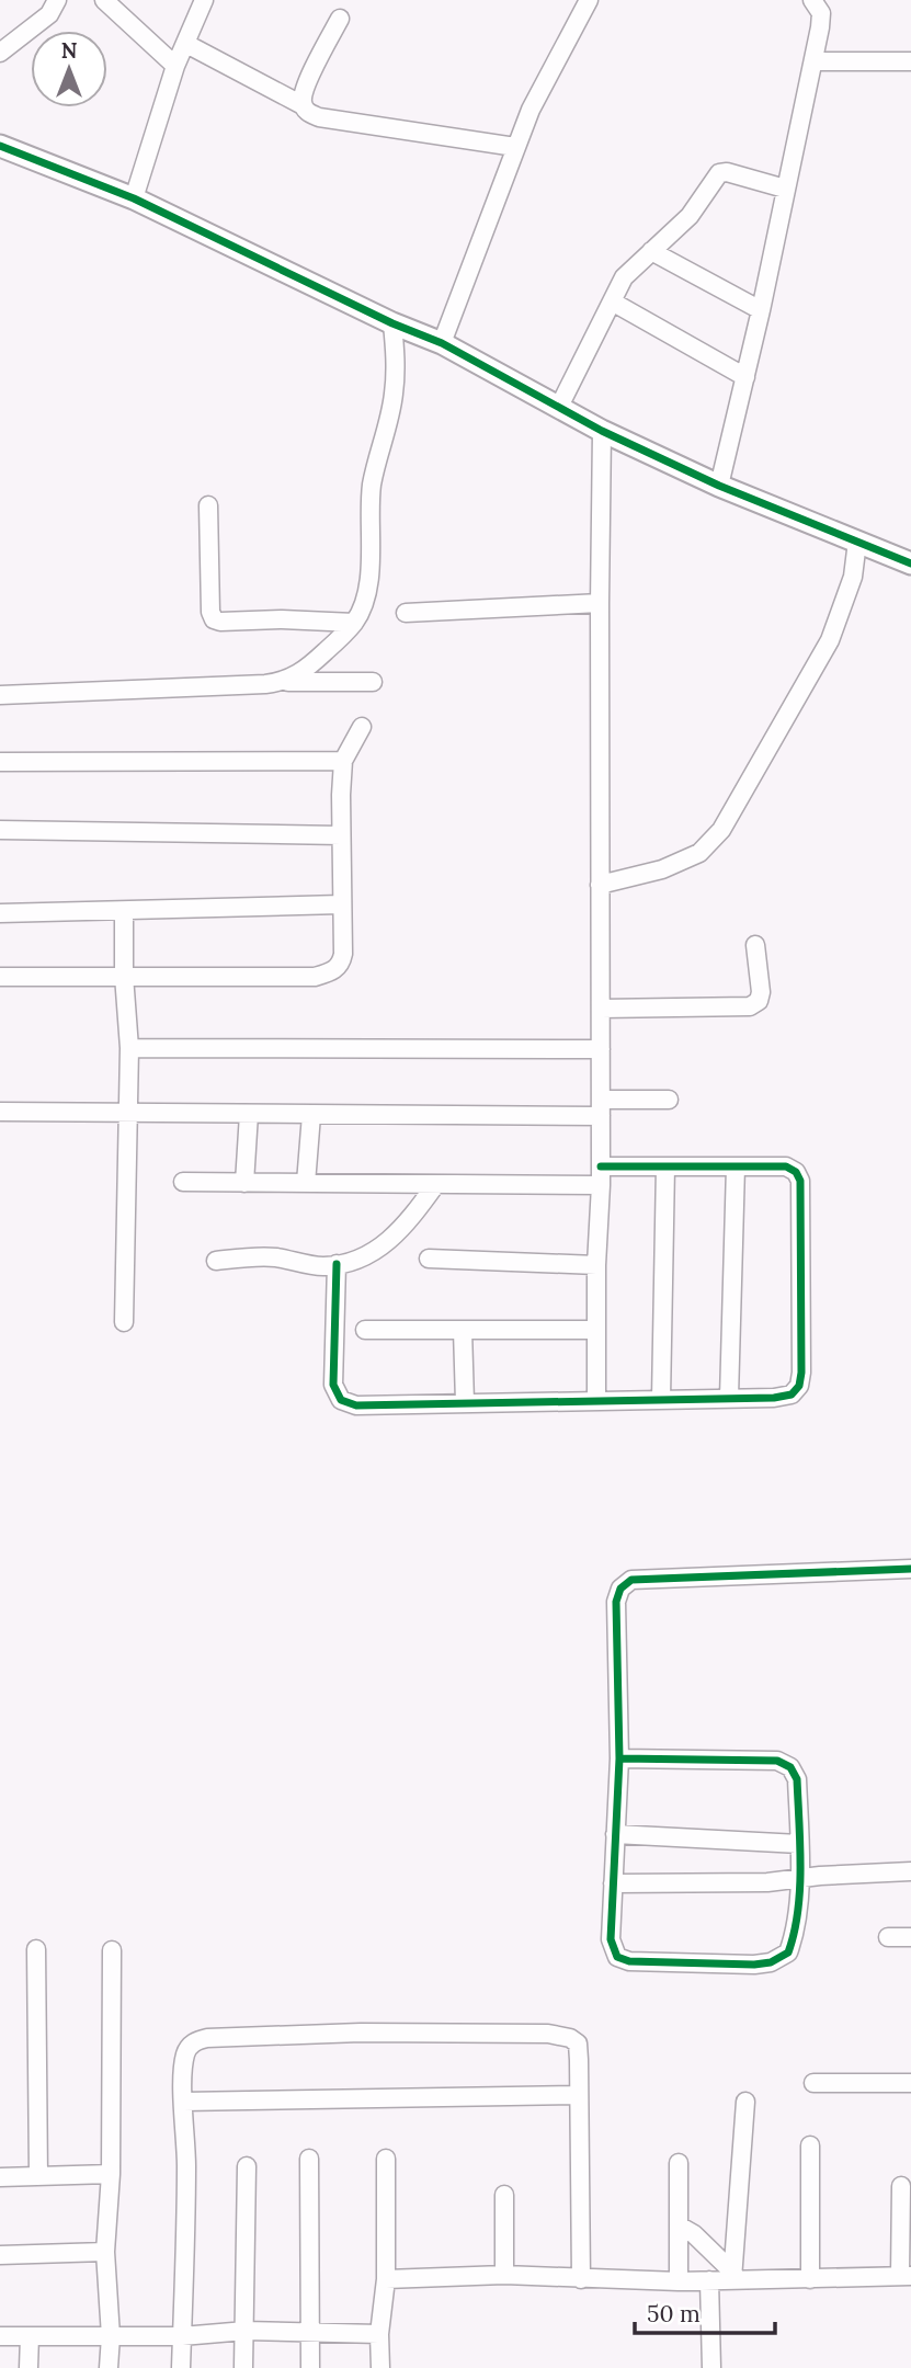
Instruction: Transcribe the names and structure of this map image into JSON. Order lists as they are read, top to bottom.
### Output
{
  "scale_bar": "50 m",
  "north": "top"
}
